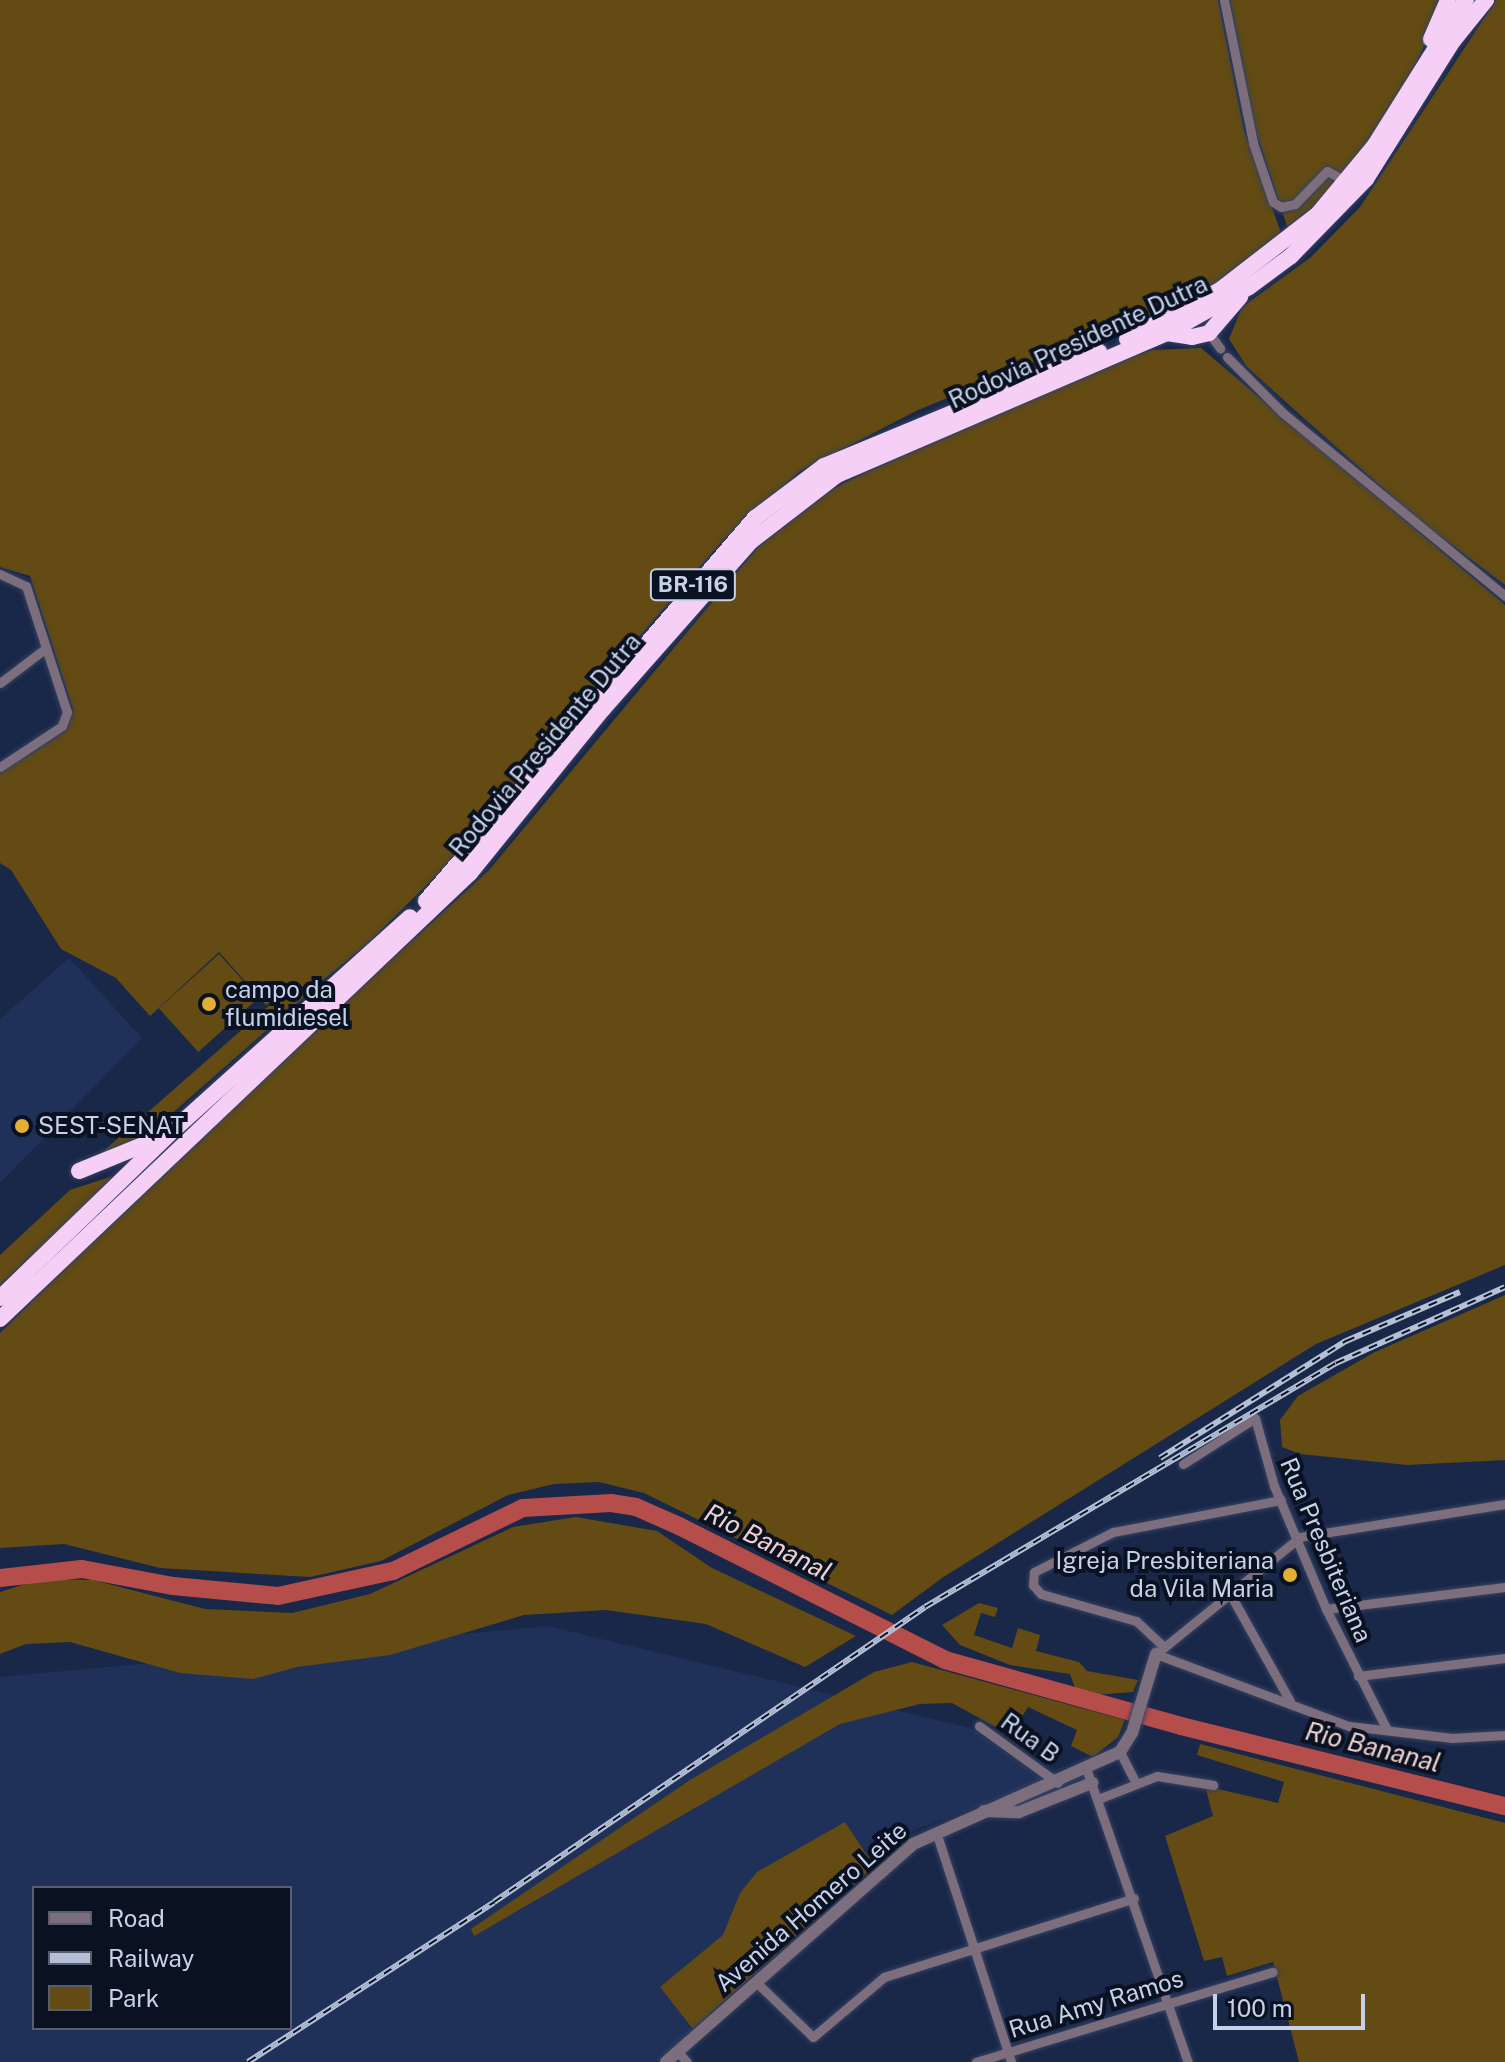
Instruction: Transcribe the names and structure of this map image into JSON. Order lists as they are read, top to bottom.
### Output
{
  "streets": {
    "highway": ["Rodovia Presidente Dutra", "BR-116"],
    "street": [
      "Rua Presbiteriana",
      "Rua B",
      "Avenida Homero Leite",
      "Rua Amy Ramos"
    ]
  },
  "crossings": [
    ["Rua B", "Avenida Homero Leite"]
  ],
  "water": ["Rio Bananal"],
  "places": ["campo da flumidiesel", "SEST-SENAT", "Igreja Presbiteriana da Vila Maria"],
  "legend": ["Road", "Railway", "Park"],
  "scale_bar": "100 m"
}
